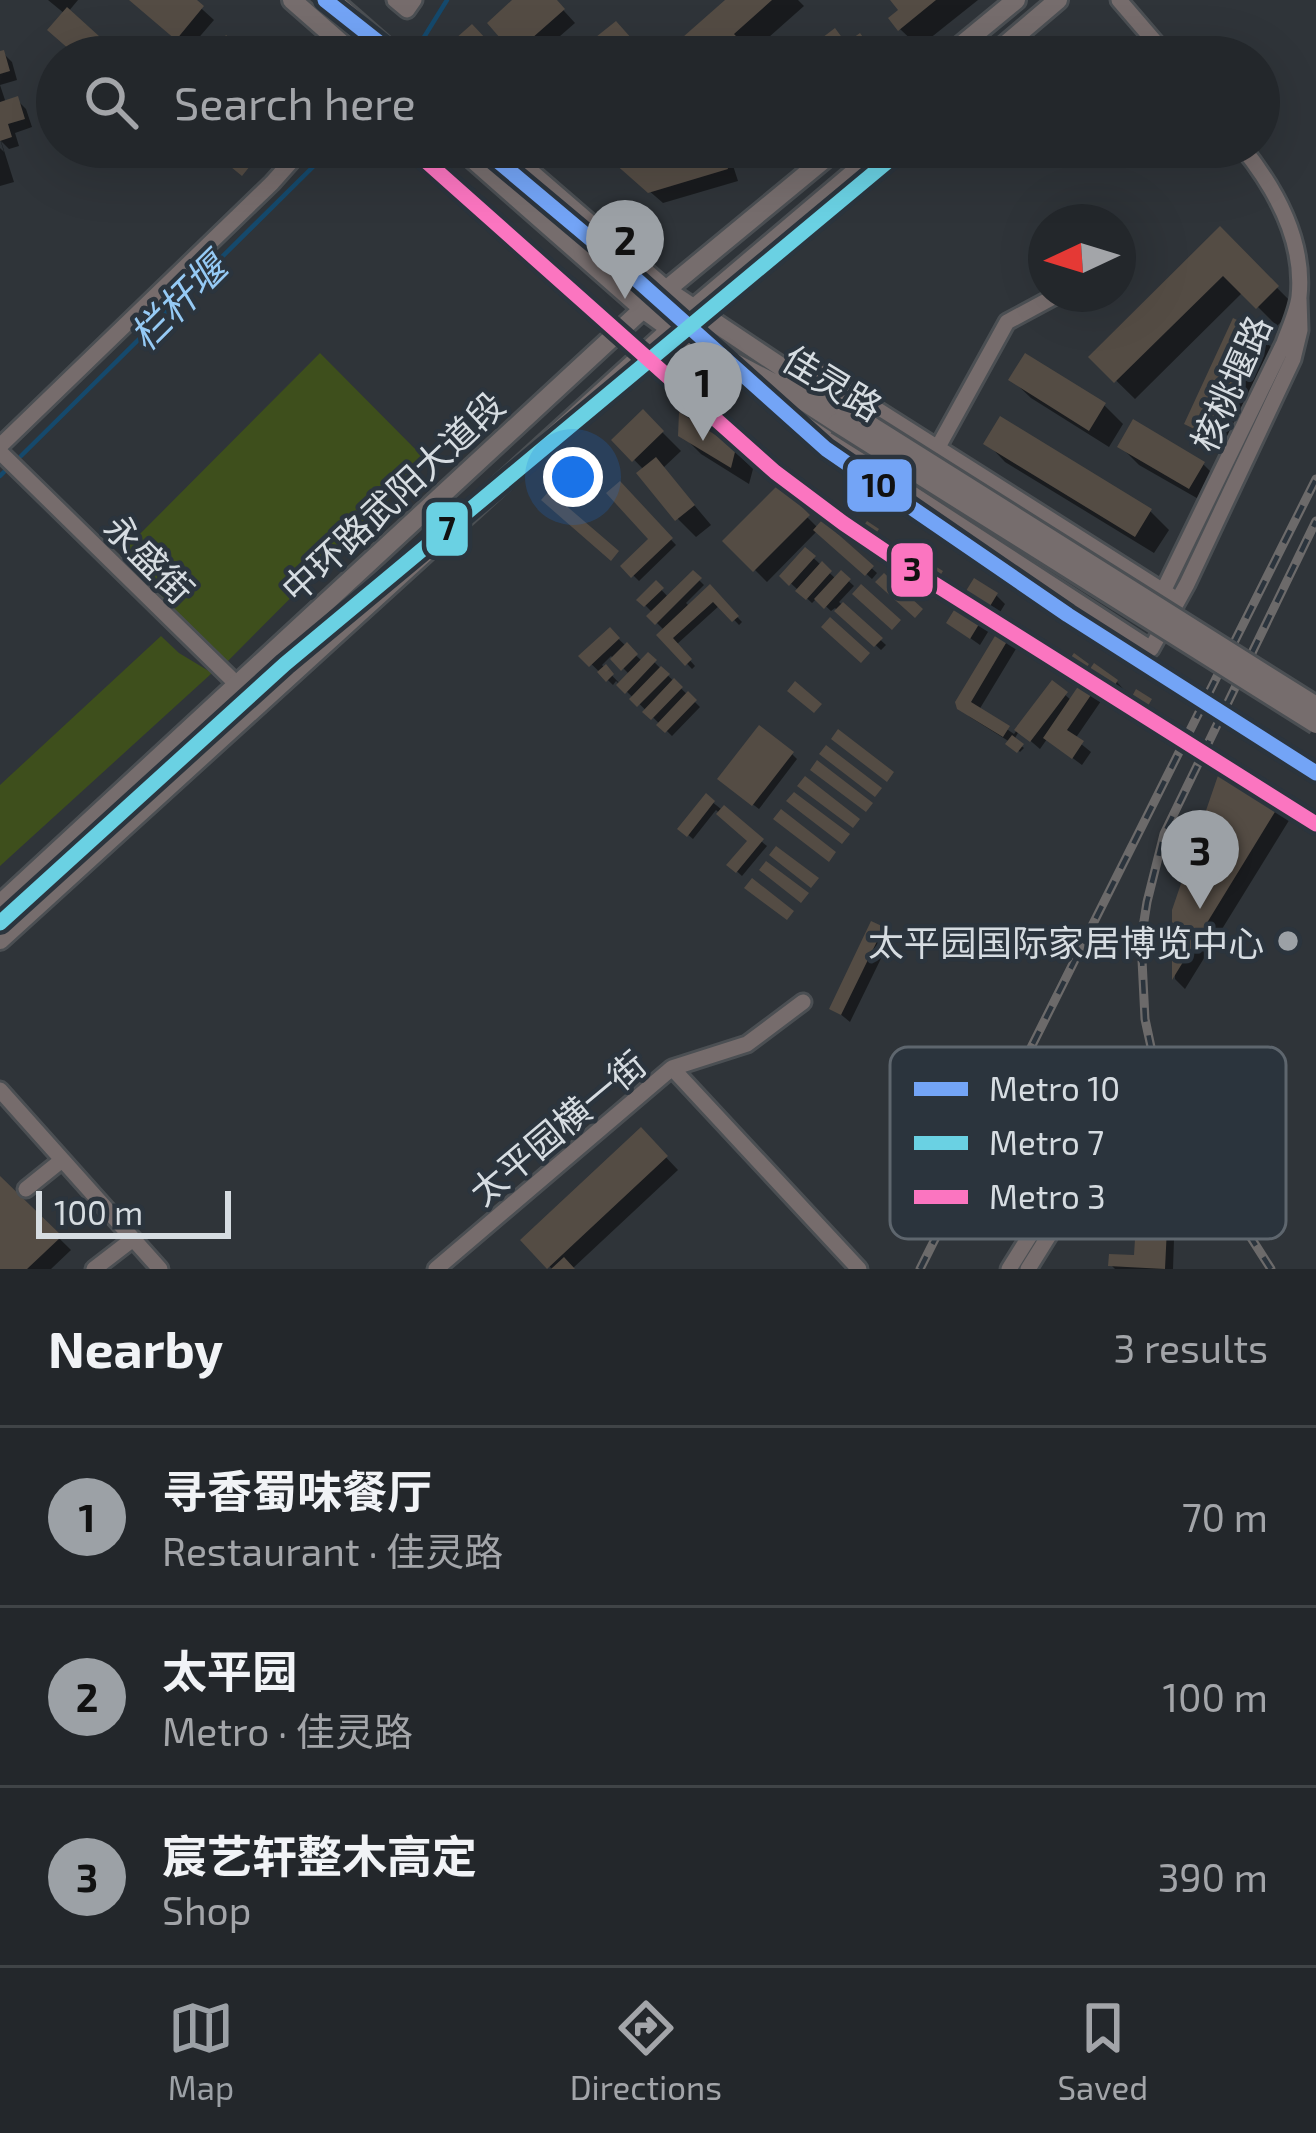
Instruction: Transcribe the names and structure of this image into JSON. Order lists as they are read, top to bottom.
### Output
{
  "streets": {
    "main road": ["佳灵路", "中环路武阳大道段"],
    "street": ["核桃堰路", "永盛街", "太平园横一街"]
  },
  "crossings": [
    ["佳灵路", "核桃堰路"],
    ["佳灵路", "中环路武阳大道段"],
    ["中环路武阳大道段", "永盛街"]
  ],
  "water": ["栏杆堰"],
  "places": ["太平园国际家居博览中心"],
  "lines": ["metro line 10", "metro line 7", "metro line 3"],
  "legend": ["Metro 10", "Metro 7", "Metro 3"],
  "scale_bar": "100 m",
  "north": "left",
  "page": {
    "search": "Search here",
    "pins": ["2", "1", "3"],
    "scale": "100 m",
    "heading": ["Nearby", "3 results"],
    "list": [
      {
        "mark": "1",
        "name": "寻香蜀味餐厅",
        "note": "Restaurant · 佳灵路",
        "value": "70 m"
      },
      {
        "mark": "2",
        "name": "太平园",
        "note": "Metro · 佳灵路",
        "value": "100 m"
      },
      {
        "mark": "3",
        "name": "宸艺轩整木高定",
        "note": "Shop",
        "value": "390 m"
      }
    ],
    "nav": ["Map", "Directions", "Saved"]
  }
}
